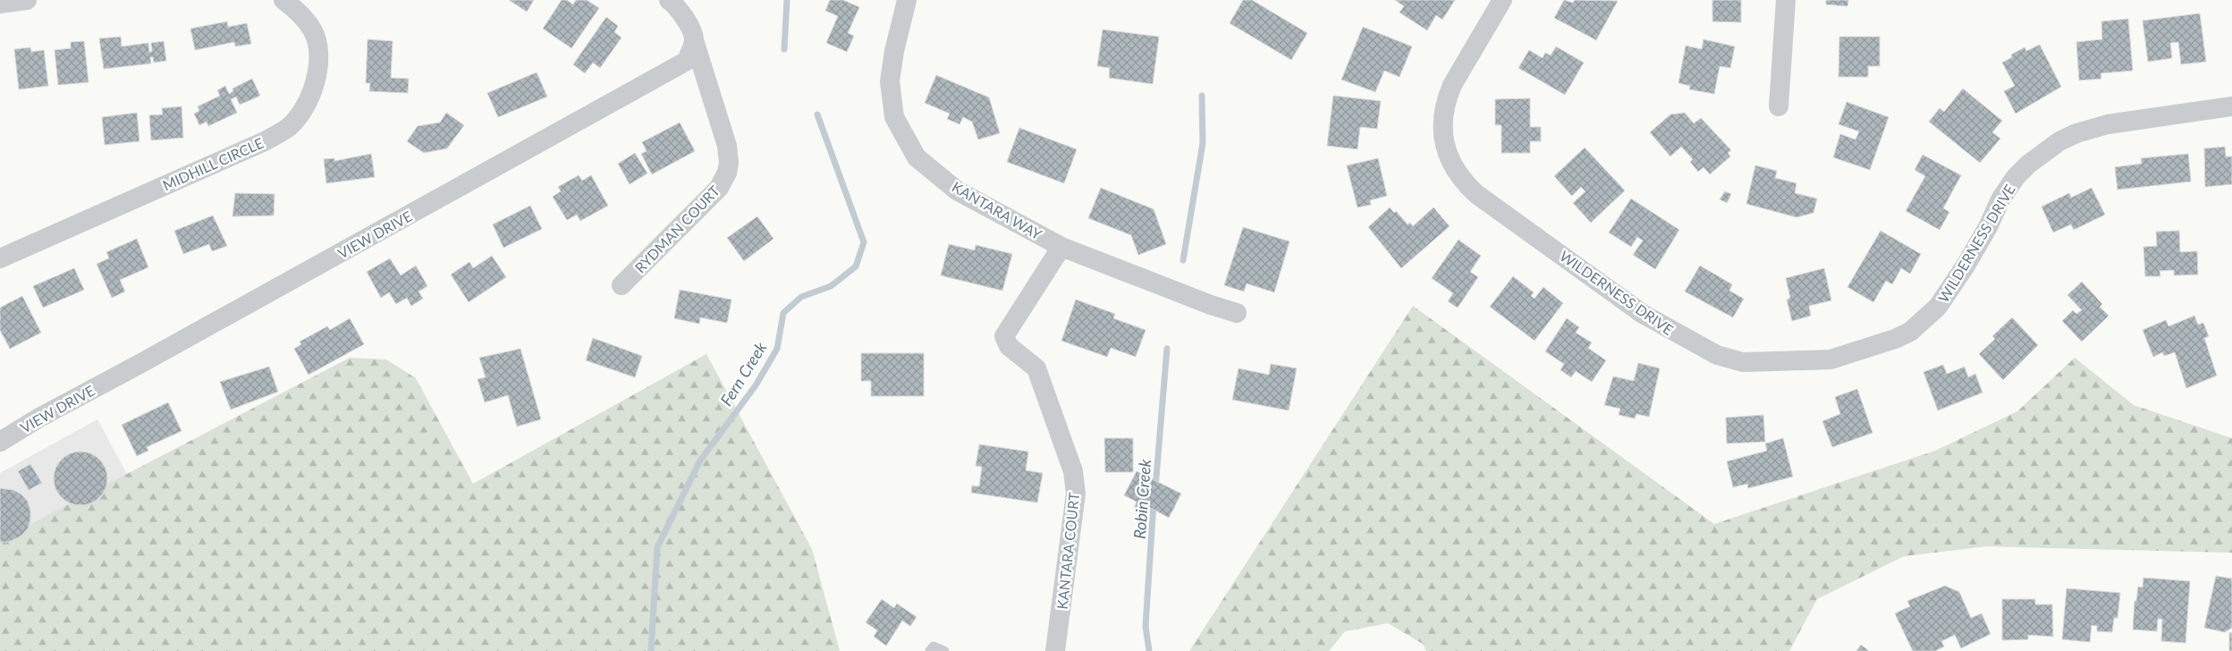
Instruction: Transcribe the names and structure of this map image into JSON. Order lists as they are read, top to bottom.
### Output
{
  "streets": {
    "street": [
      "MIDHILL CIRCLE",
      "KANTARA WAY",
      "RYDMAN COURT",
      "VIEW DRIVE",
      "WILDERNESS DRIVE",
      "KANTARA COURT"
    ]
  },
  "crossings": [
    ["KANTARA WAY", "KANTARA COURT"],
    ["RYDMAN COURT", "VIEW DRIVE"]
  ],
  "water": ["Fern Creek", "Robin Creek"]
}
